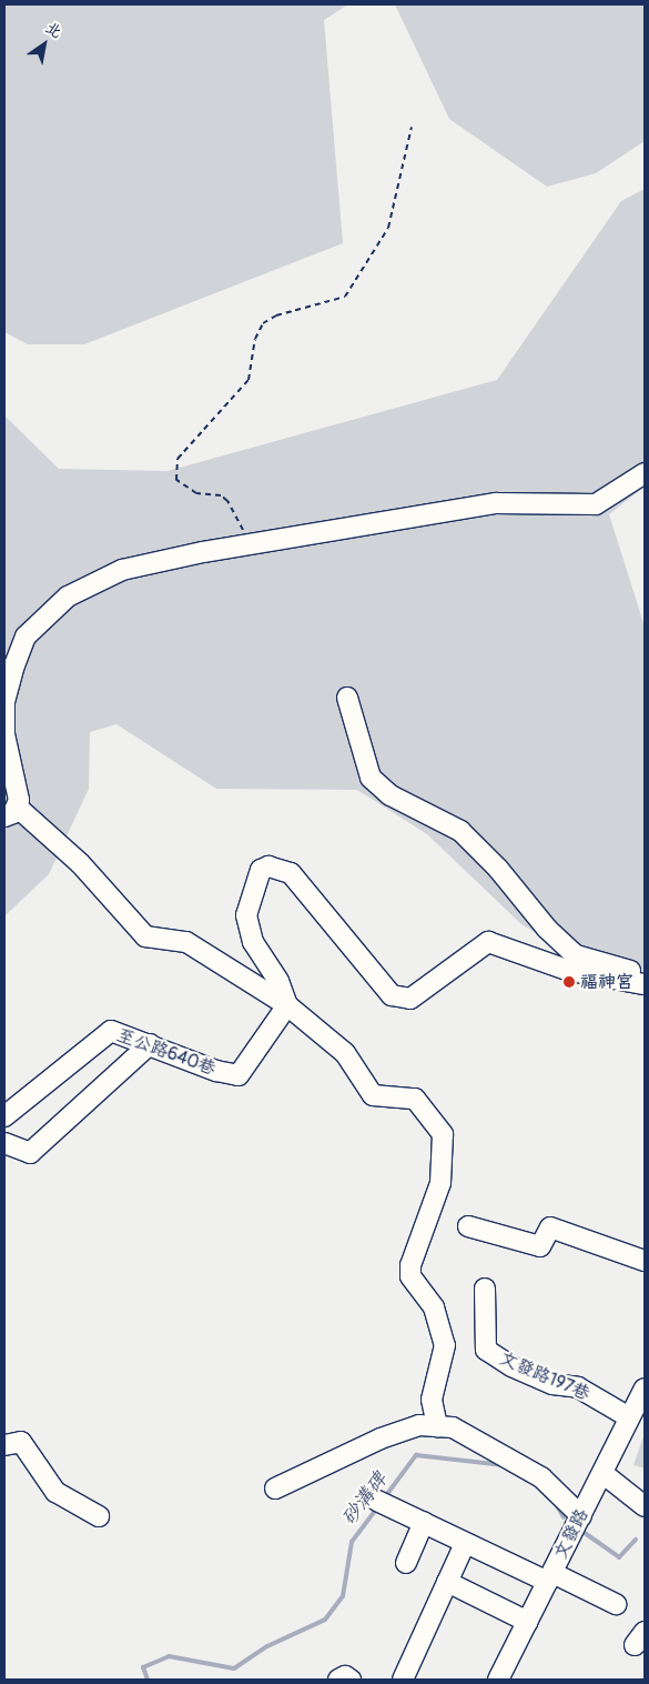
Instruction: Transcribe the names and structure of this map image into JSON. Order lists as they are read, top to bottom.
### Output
{
  "streets": {
    "street": ["至公路640巷", "文發路197巷", "文發路"]
  },
  "crossings": [
    ["文發路197巷", "文發路"]
  ],
  "water": ["砂溝碑"],
  "places": ["福神宮"],
  "north": "top right"
}
